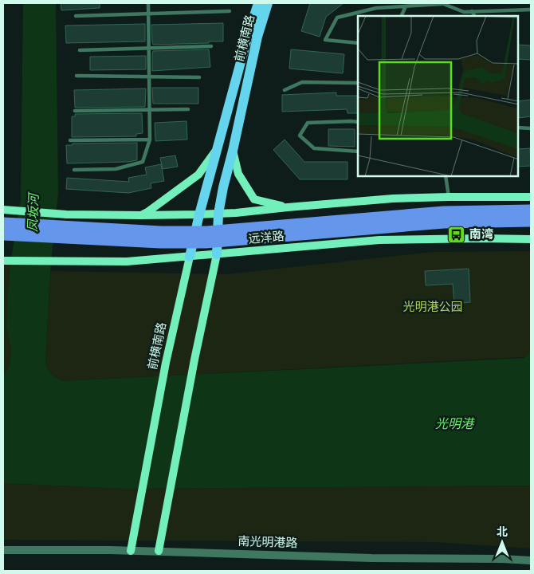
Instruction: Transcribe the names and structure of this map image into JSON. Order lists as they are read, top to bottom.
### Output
{
  "streets": {
    "main road": ["前横南路", "远洋路"],
    "street": ["南光明港路"]
  },
  "crossings": [
    ["前横南路", "远洋路"],
    ["前横南路", "南光明港路"]
  ],
  "water": ["凤坂河", "光明港"],
  "parks": ["光明港公园"],
  "places": {
    "bus stop": ["南湾"]
  },
  "north": "top"
}
